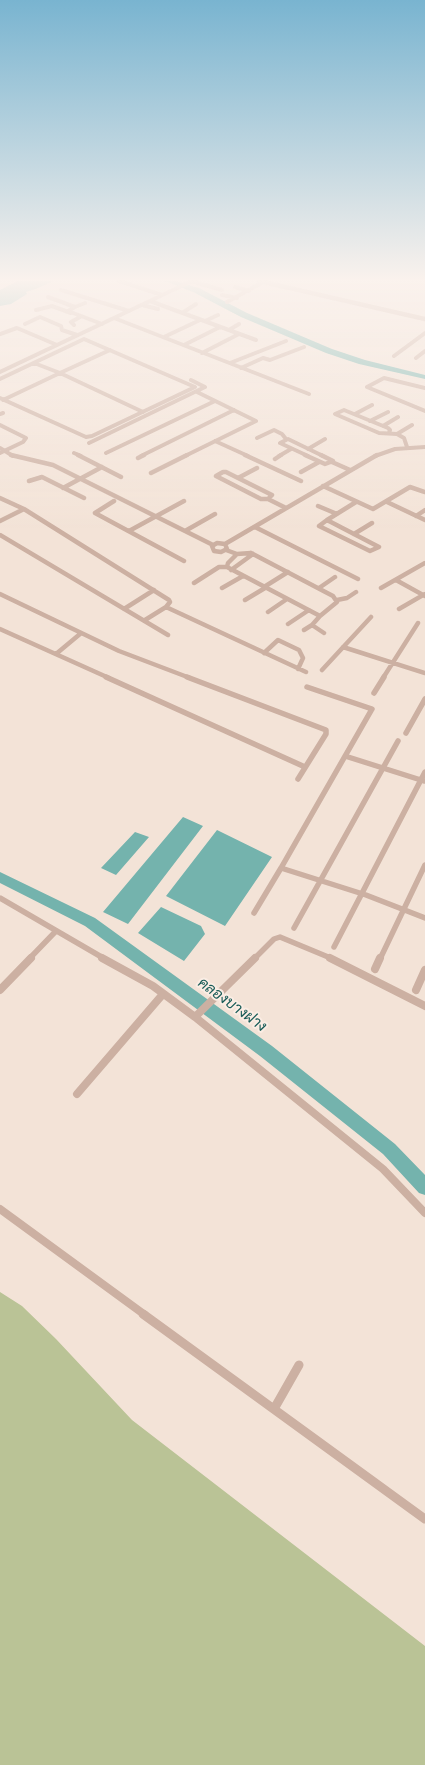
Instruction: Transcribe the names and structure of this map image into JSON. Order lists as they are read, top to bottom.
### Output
{
  "water": ["คลองบางฝาง"]
}
